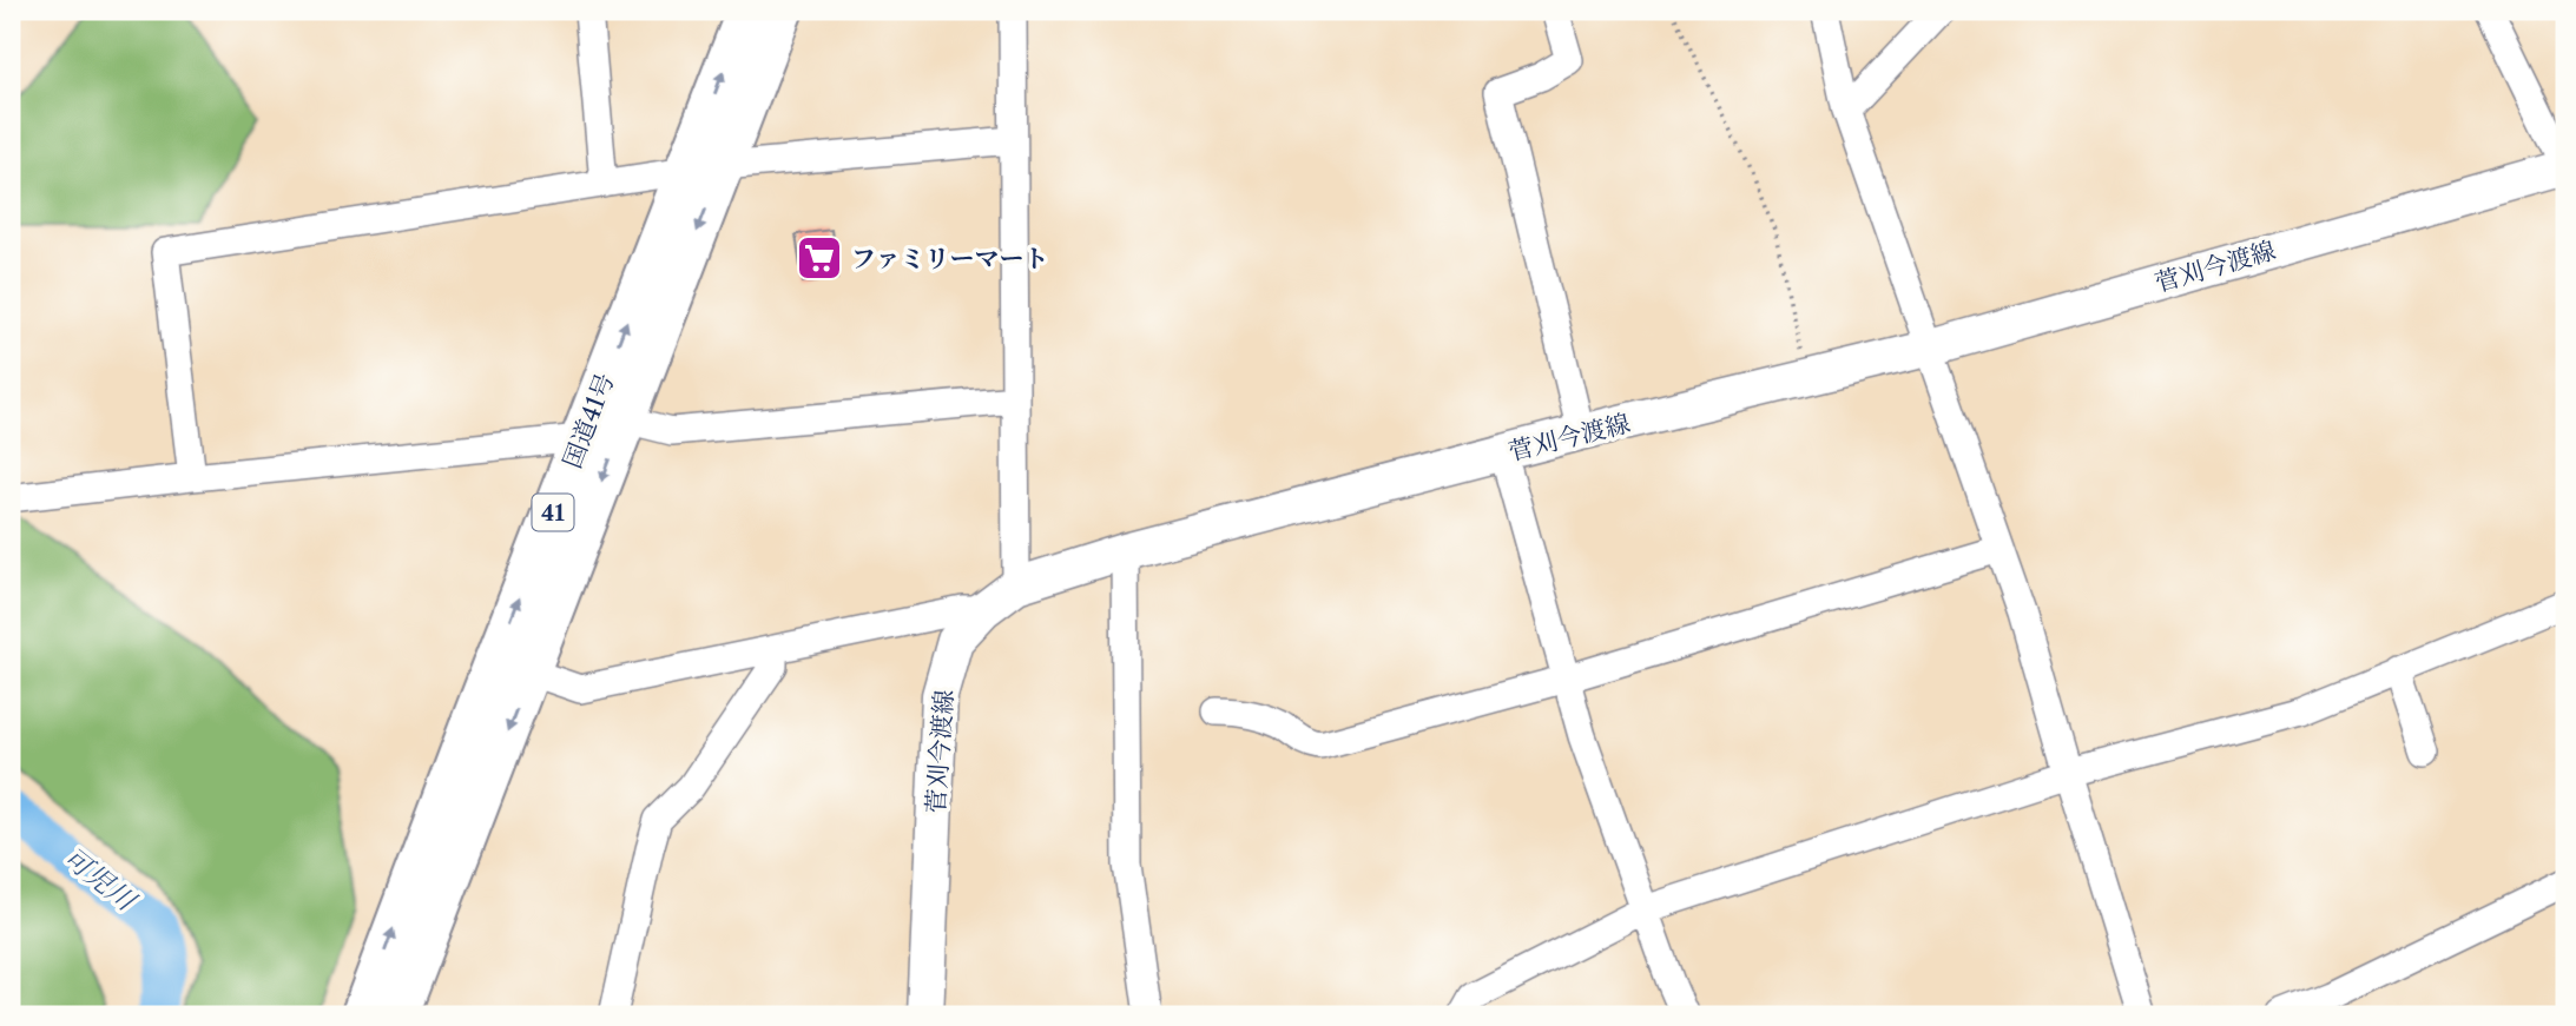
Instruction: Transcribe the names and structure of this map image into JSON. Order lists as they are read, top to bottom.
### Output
{
  "streets": {
    "highway": ["国道41号", "41"],
    "main road": ["菅刈今渡線"]
  },
  "water": ["可児川"],
  "places": {
    "supermarket": ["ファミリーマート"]
  }
}
